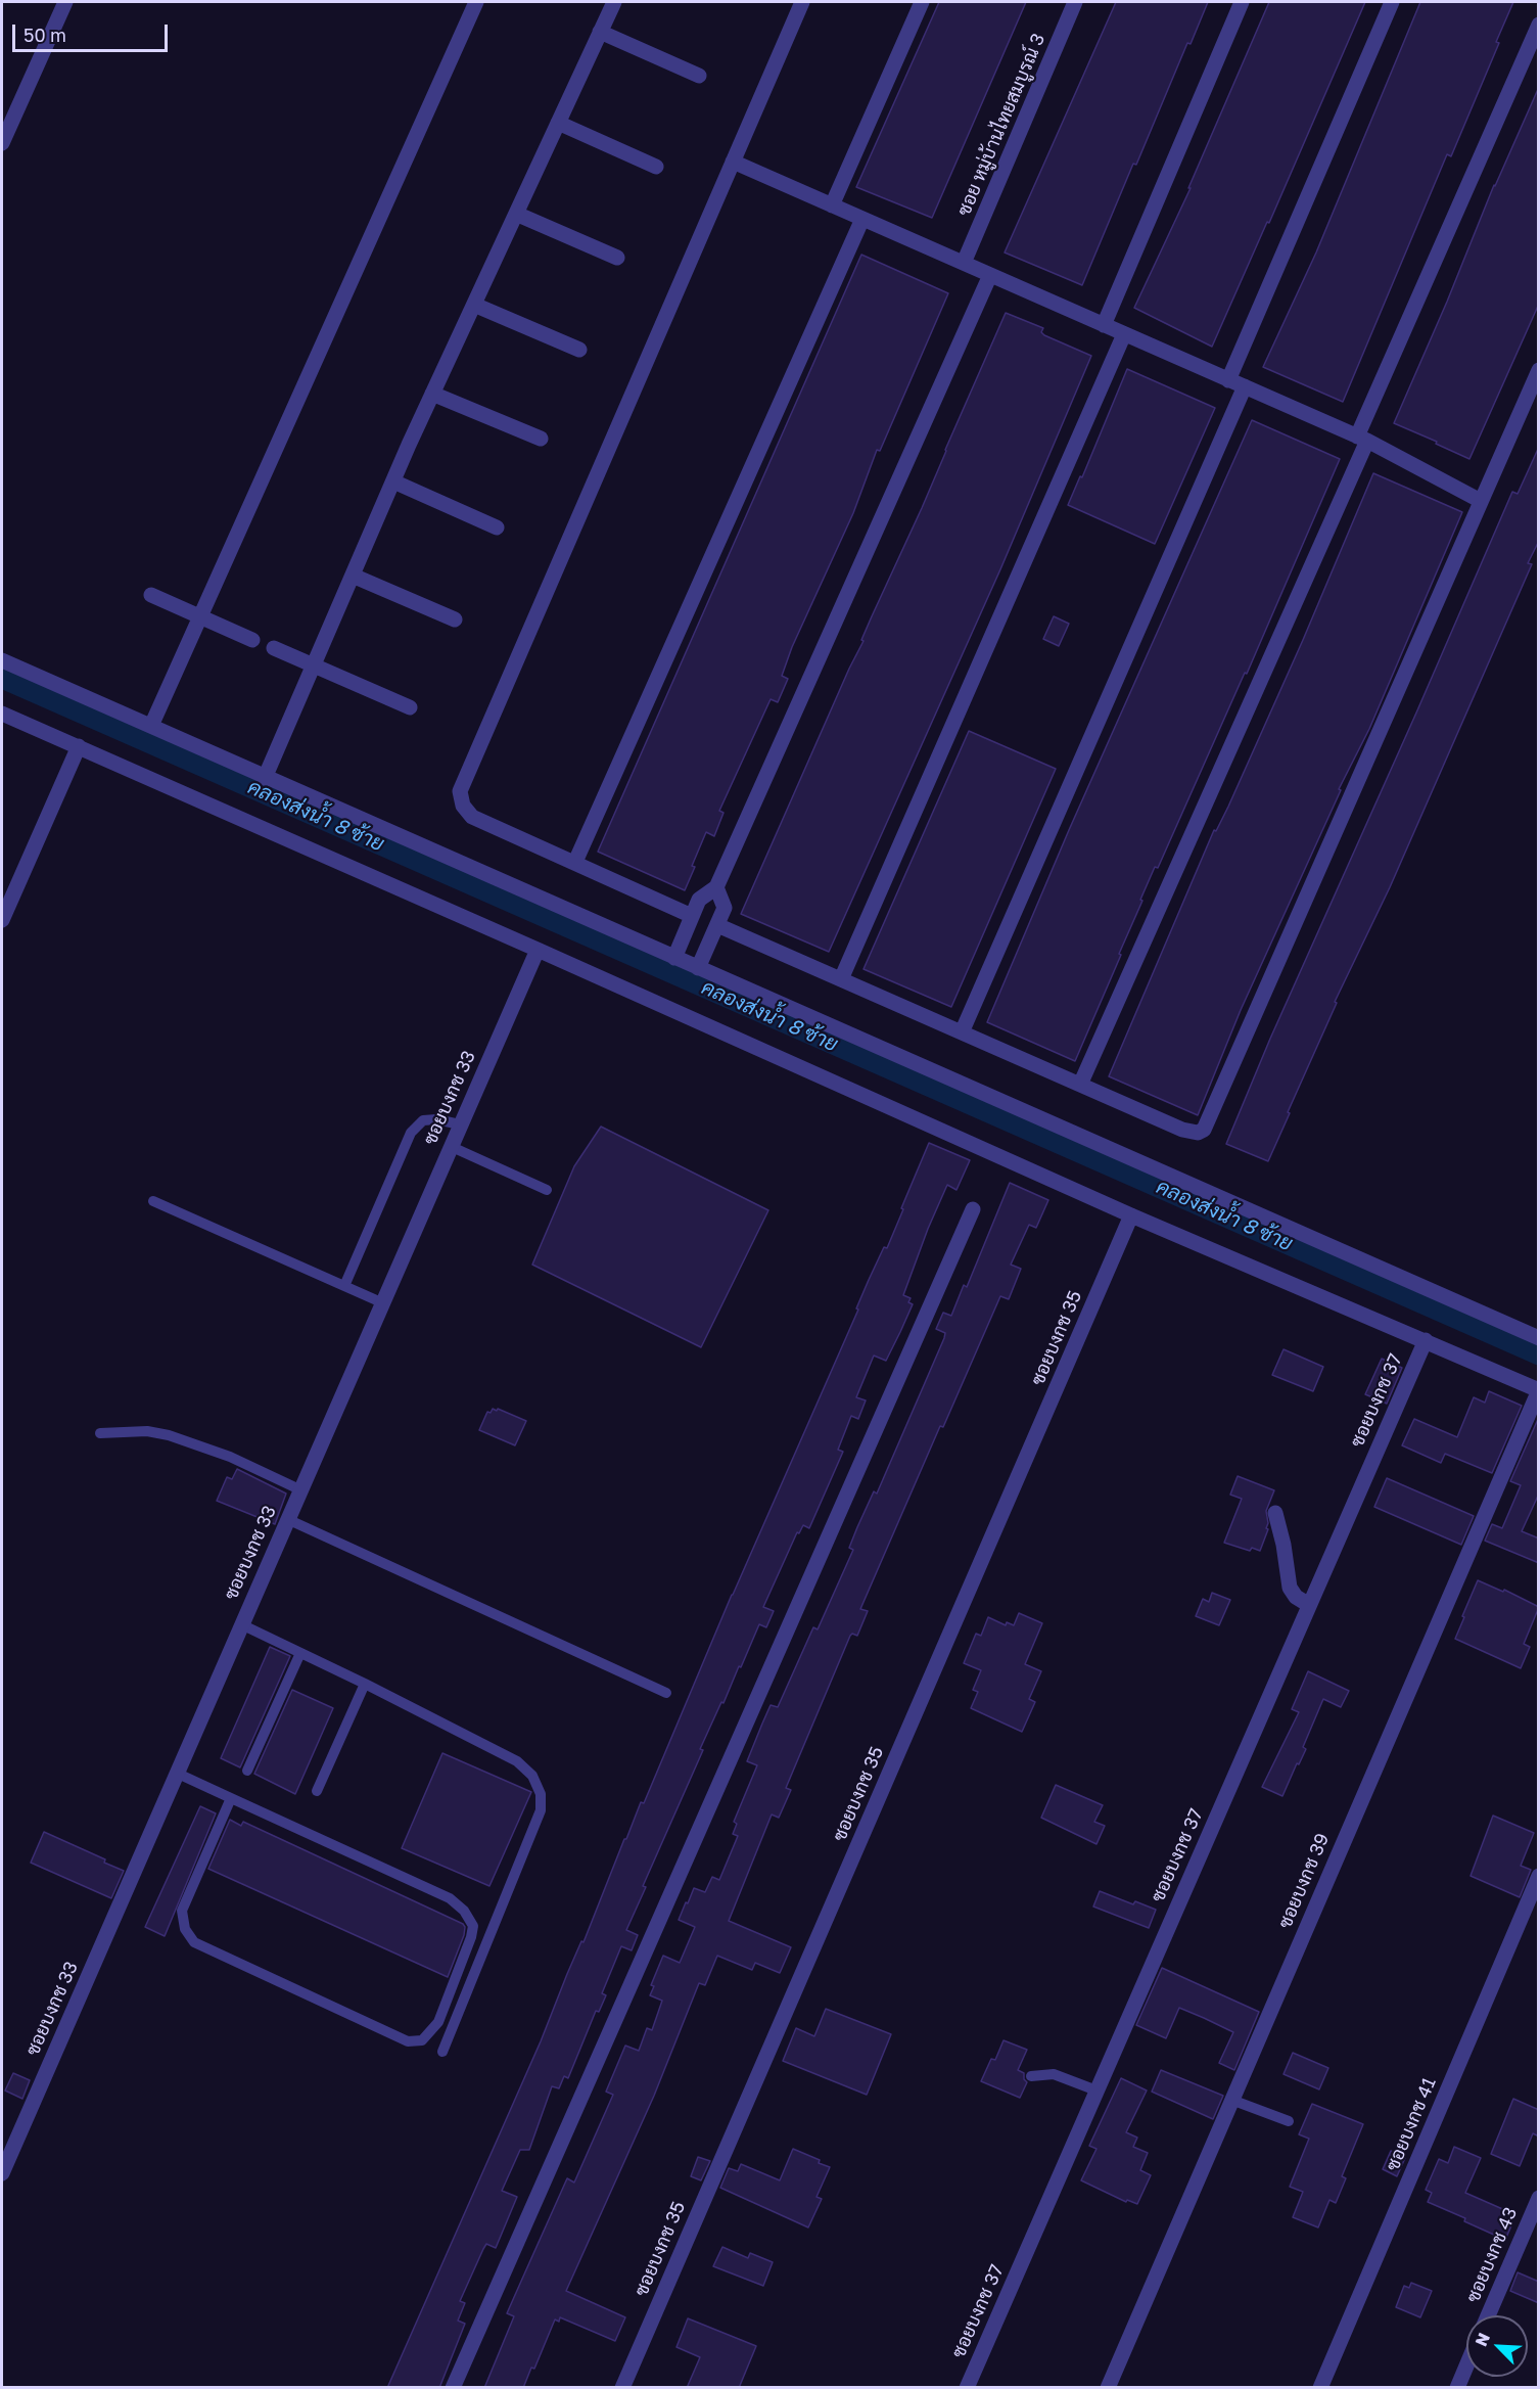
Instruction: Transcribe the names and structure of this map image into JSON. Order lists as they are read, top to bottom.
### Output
{
  "streets": {
    "street": [
      "ซอย หมู่บ้านไทยสมบูรณ์ 3",
      "ซอยบงกช 33",
      "ซอยบงกช 35",
      "ซอยบงกช 37",
      "ซอยบงกช 39",
      "ซอยบงกช 41",
      "ซอยบงกช 43"
    ]
  },
  "water": ["คลองส่งน้ำ 8 ซ้าย"],
  "scale_bar": "50 m",
  "north": "top left"
}
